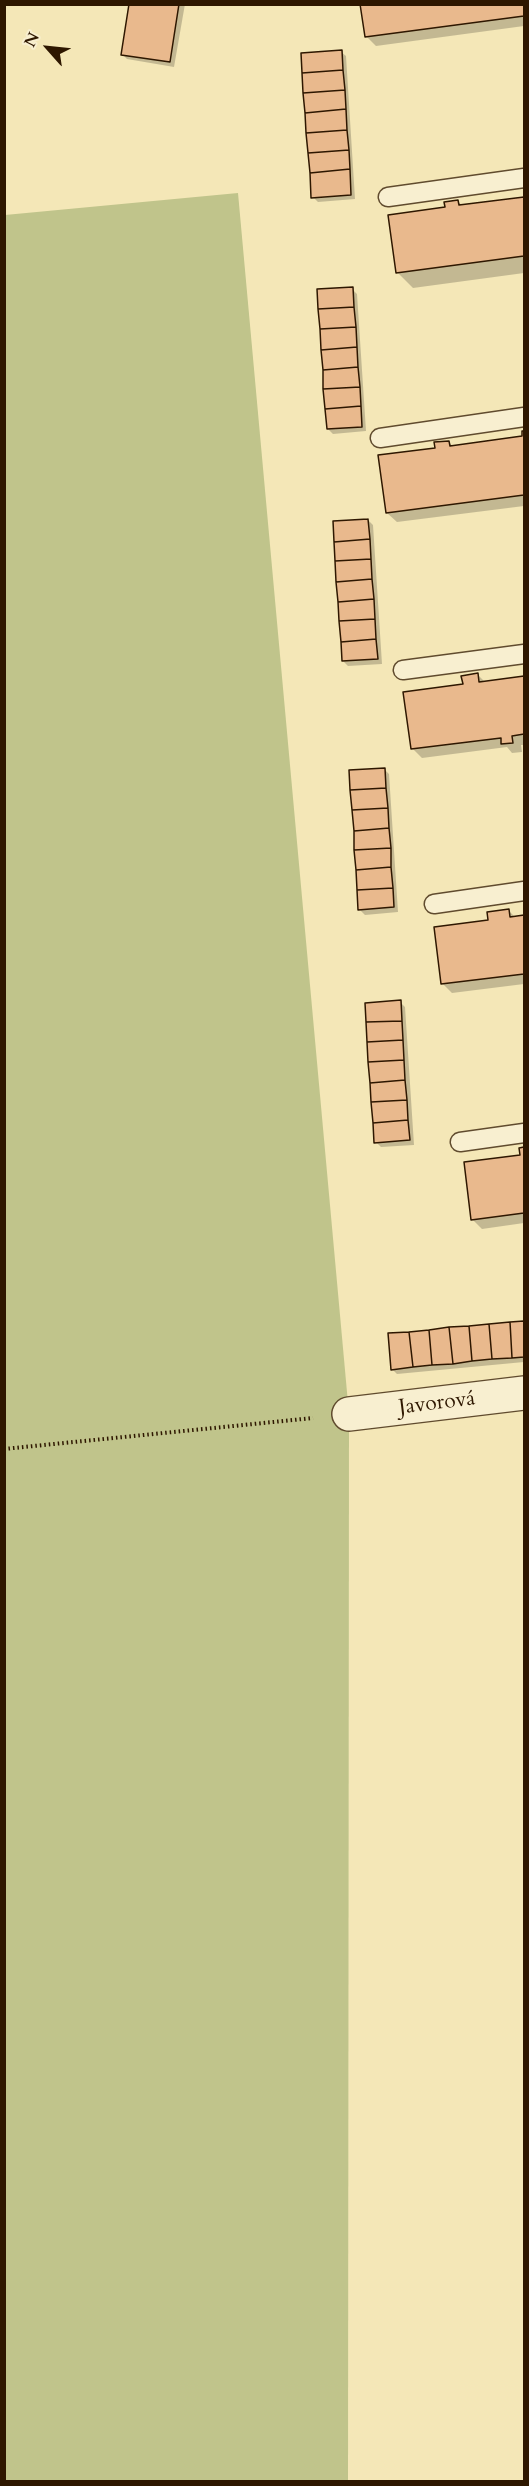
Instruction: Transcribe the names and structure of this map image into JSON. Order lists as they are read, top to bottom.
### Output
{
  "streets": {
    "street": ["Javorová"]
  },
  "north": "top left"
}
